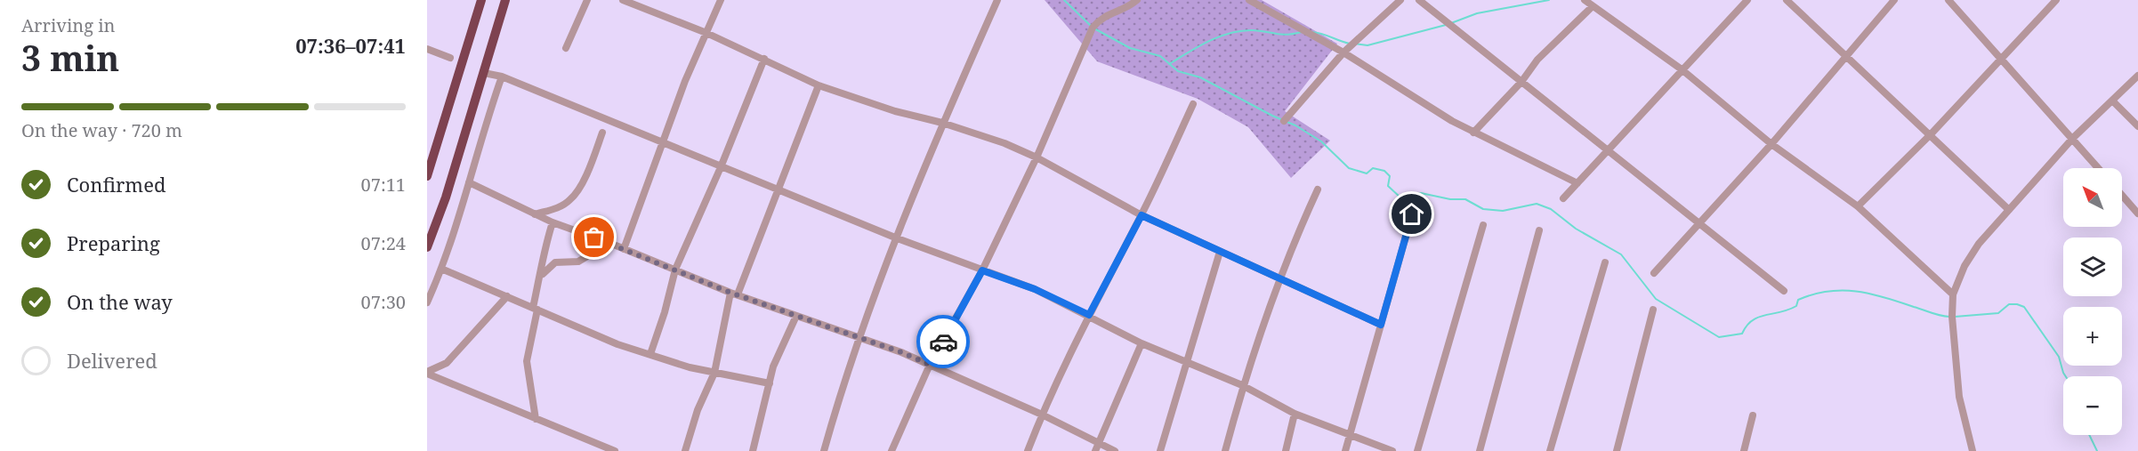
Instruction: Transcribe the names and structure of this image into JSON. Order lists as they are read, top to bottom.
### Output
{
  "north": "top left",
  "page": {
    "heading": ["3 min", "Arriving in", "07:36–07:41"],
    "bar": "On the way · 720 m",
    "list": [
      ["Confirmed", "07:11"],
      ["Preparing", "07:24"],
      ["On the way", "07:30"],
      "Delivered"
    ],
    "map_buttons": ["+", "−"]
  }
}
